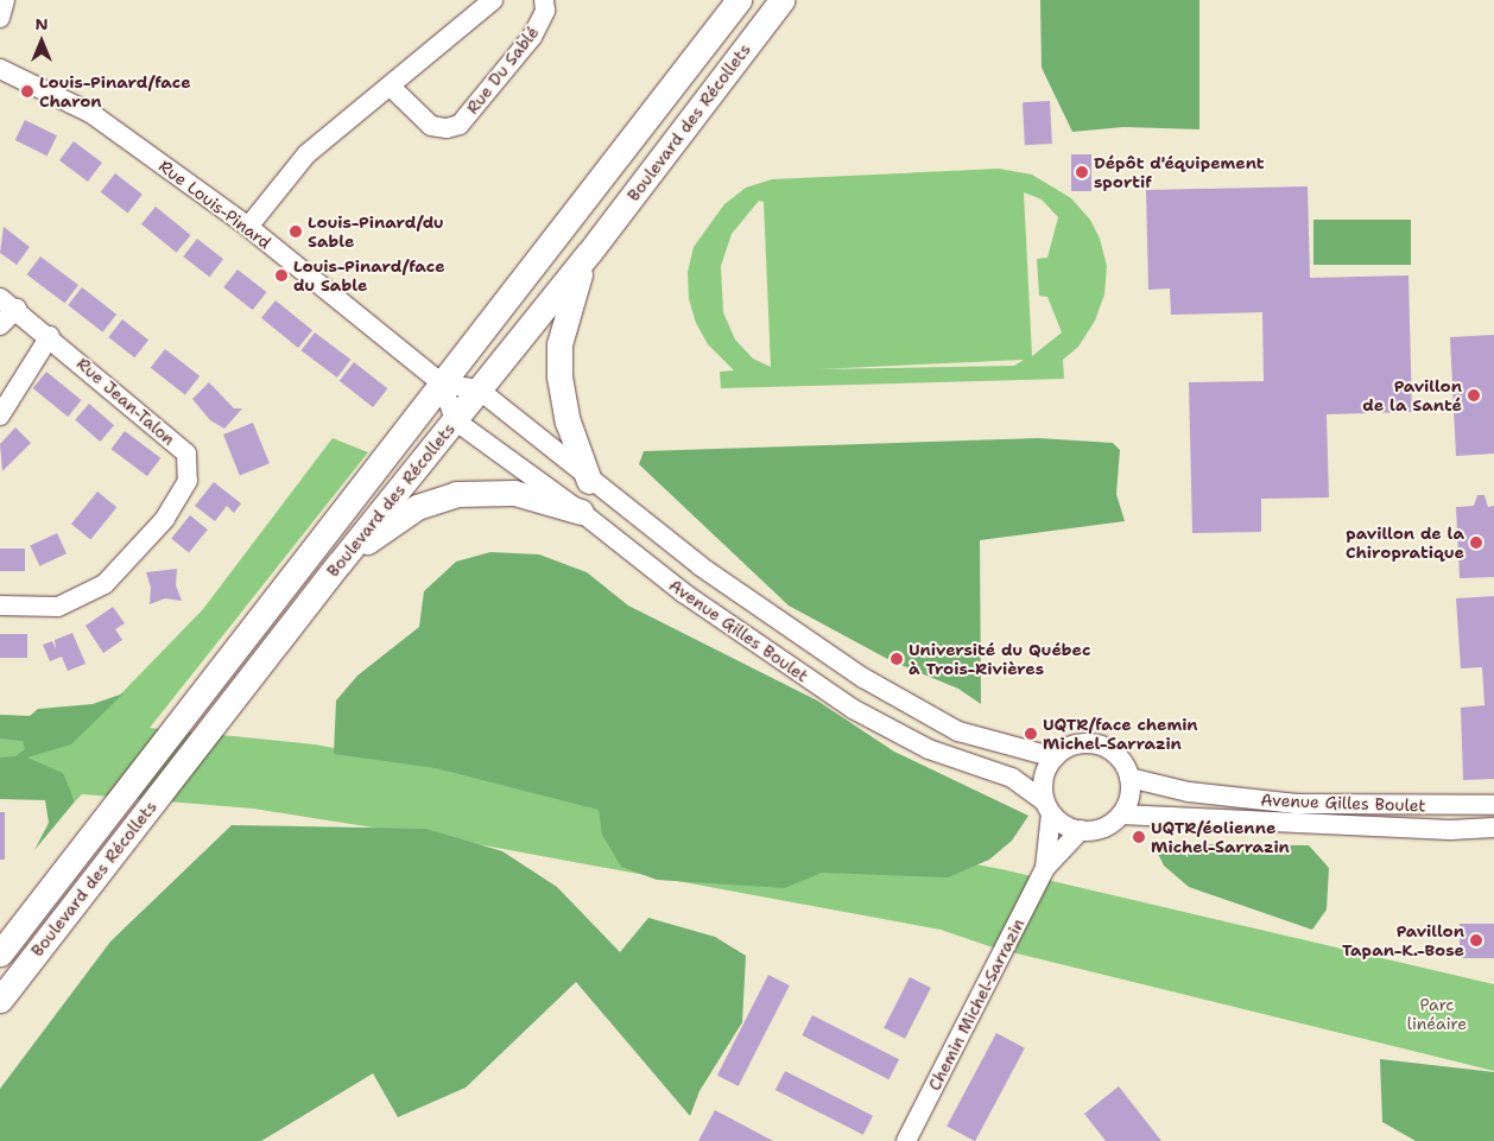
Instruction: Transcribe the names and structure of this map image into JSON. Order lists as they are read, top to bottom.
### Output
{
  "streets": {
    "main road": ["Boulevard des Récollets"],
    "street": [
      "Rue Du Sablé",
      "Rue Louis-Pinard",
      "Rue Jean-Talon",
      "Avenue Gilles Boulet",
      "Chemin Michel-Sarrazin"
    ]
  },
  "crossings": [
    ["Boulevard des Récollets", "Rue Louis-Pinard"],
    ["Boulevard des Récollets", "Avenue Gilles Boulet"],
    ["Avenue Gilles Boulet", "Chemin Michel-Sarrazin"]
  ],
  "parks": ["Parc linéaire"],
  "places": [
    "Louis-Pinard/face Charon",
    "Dépôt d'équipement sportif",
    "Louis-Pinard/du Sable",
    "Louis-Pinard/face du Sable",
    "Pavillon de la Santé",
    "pavillon de la Chiropratique",
    "Université du Québec à Trois-Rivières",
    "UQTR/face chemin Michel-Sarrazin",
    "UQTR/éolienne Michel-Sarrazin",
    "Pavillon Tapan-K.-Bose"
  ],
  "north": "top"
}
